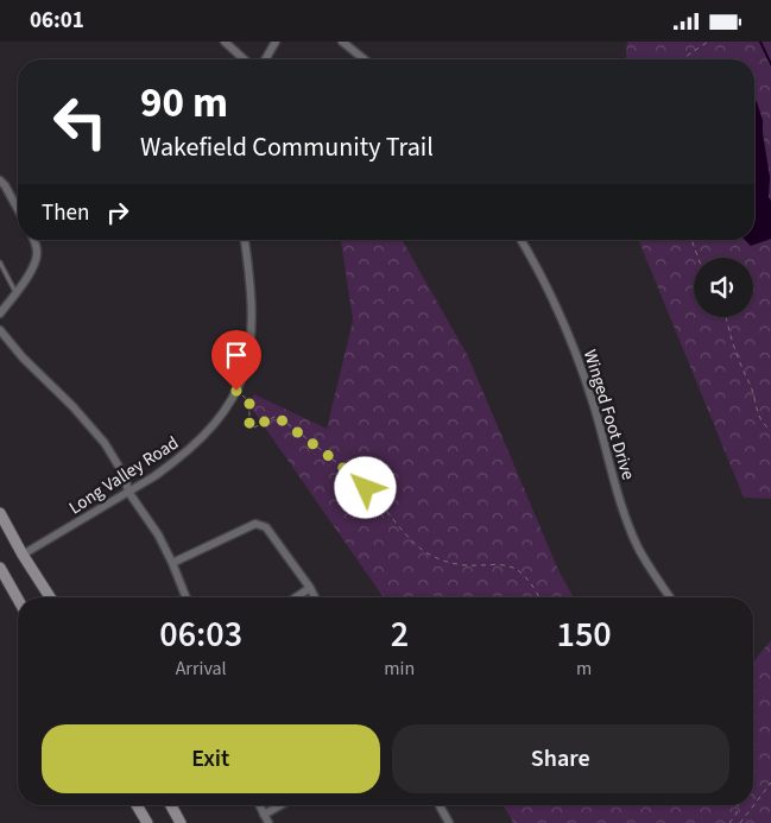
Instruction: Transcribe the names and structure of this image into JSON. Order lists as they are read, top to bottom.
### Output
{
  "streets": {
    "street": ["Winged Foot Drive", "Long Valley Road"]
  },
  "page": {
    "status": "06:01",
    "turn": ["90 m", "Wakefield Community Trail"],
    "then": "Then",
    "eta": [
      "06:03",
      "Arrival",
      "2",
      "min",
      "150",
      "m"
    ],
    "buttons": ["Exit", "Share"]
  }
}
